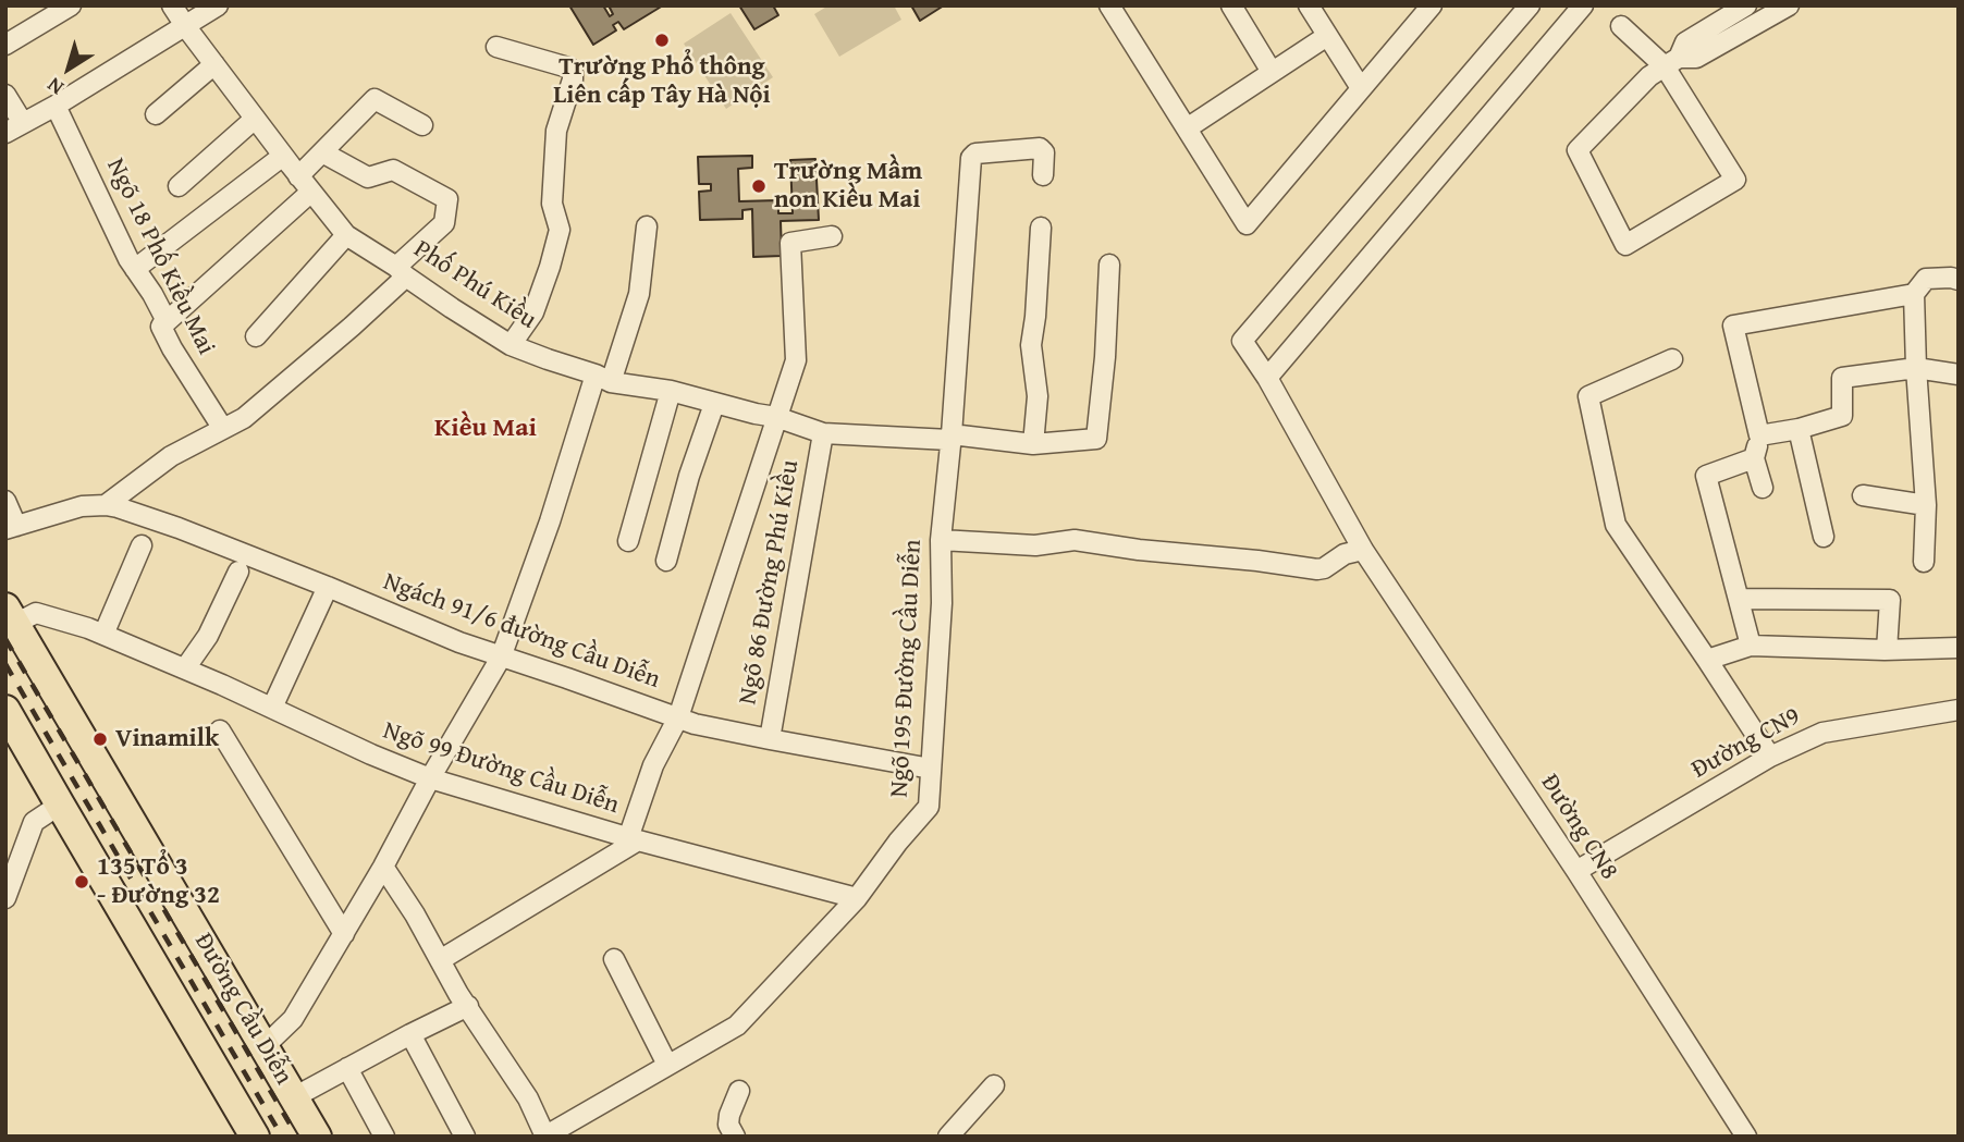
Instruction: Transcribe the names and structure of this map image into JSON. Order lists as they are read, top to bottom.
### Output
{
  "streets": {
    "highway": ["Đường Cầu Diễn"],
    "street": [
      "Ngõ 18 Phố Kiều Mai",
      "Phố Phú Kiều",
      "Ngõ 86 Đường Phú Kiều",
      "Ngách 91/6 đường Cầu Diễn",
      "Ngõ 195 Đường Cầu Diễn",
      "Đường CN9",
      "Ngõ 99 Đường Cầu Diễn",
      "Đường CN8"
    ]
  },
  "crossings": [
    ["Phố Phú Kiều", "Ngõ 86 Đường Phú Kiều"],
    ["Phố Phú Kiều", "Ngõ 195 Đường Cầu Diễn"],
    ["Ngõ 86 Đường Phú Kiều", "Ngách 91/6 đường Cầu Diễn"],
    ["Ngách 91/6 đường Cầu Diễn", "Ngõ 195 Đường Cầu Diễn"],
    ["Ngõ 195 Đường Cầu Diễn", "Ngõ 99 Đường Cầu Diễn"],
    ["Đường CN9", "Đường CN8"],
    ["Ngõ 99 Đường Cầu Diễn", "Đường Cầu Diễn"]
  ],
  "districts": ["Kiều Mai"],
  "places": [
    "Trường Phổ thông Liên cấp Tây Hà Nội",
    "Trường Mầm non Kiều Mai",
    "Vinamilk",
    "135 Tổ 3 - Đường 32"
  ],
  "north": "bottom left"
}
